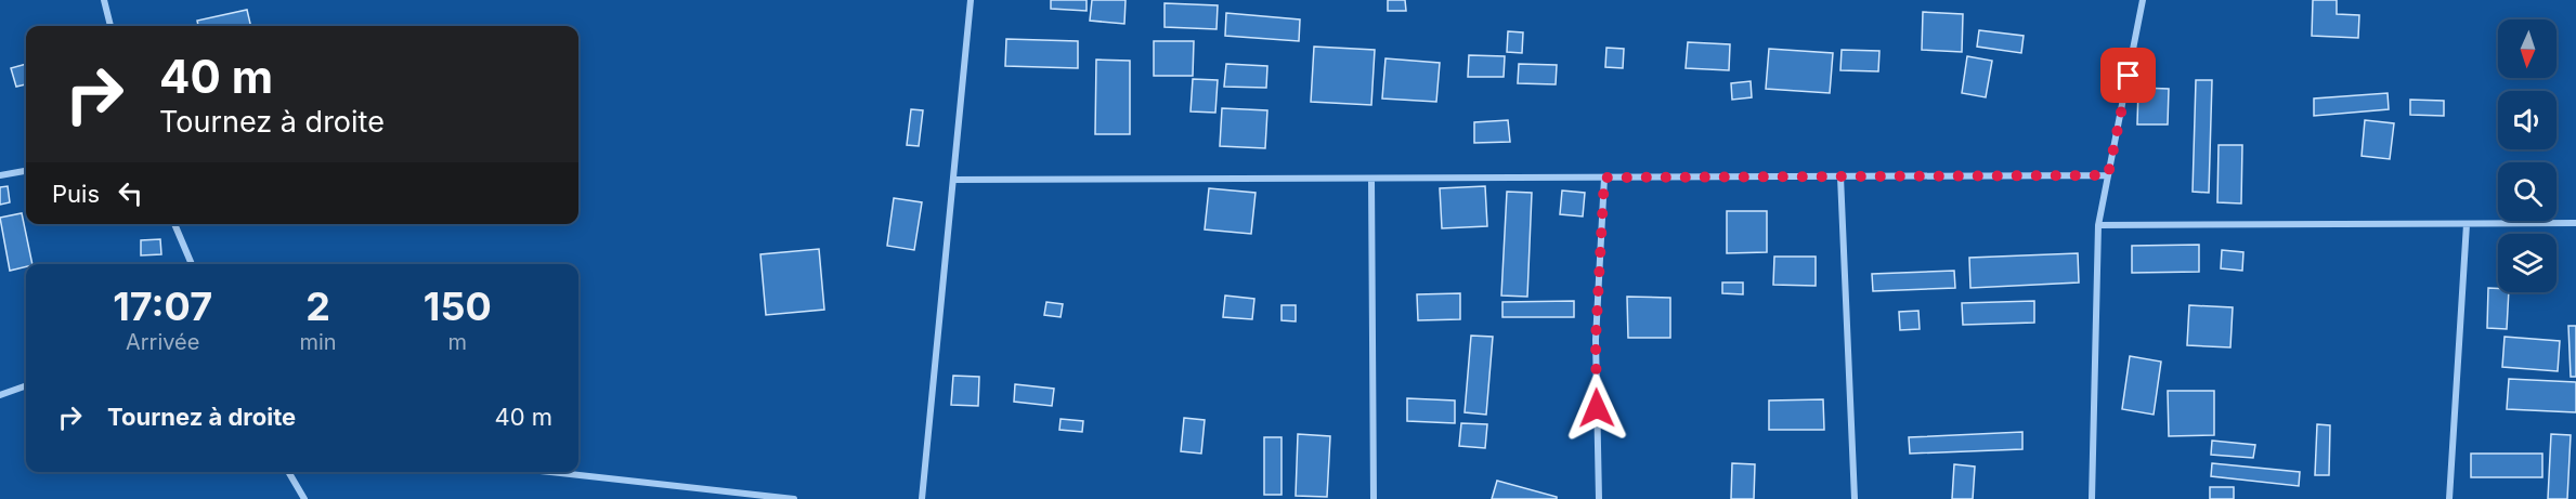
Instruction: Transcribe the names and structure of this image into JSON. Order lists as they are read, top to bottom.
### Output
{
  "north": "bottom",
  "page": {
    "turn": ["40 m", "Tournez à droite"],
    "then": "Puis",
    "eta": [
      "17:07",
      "Arrivée",
      "2",
      "min",
      "150",
      "m"
    ],
    "list": [
      {
        "name": "Tournez à droite",
        "value": "40 m"
      }
    ]
  }
}
